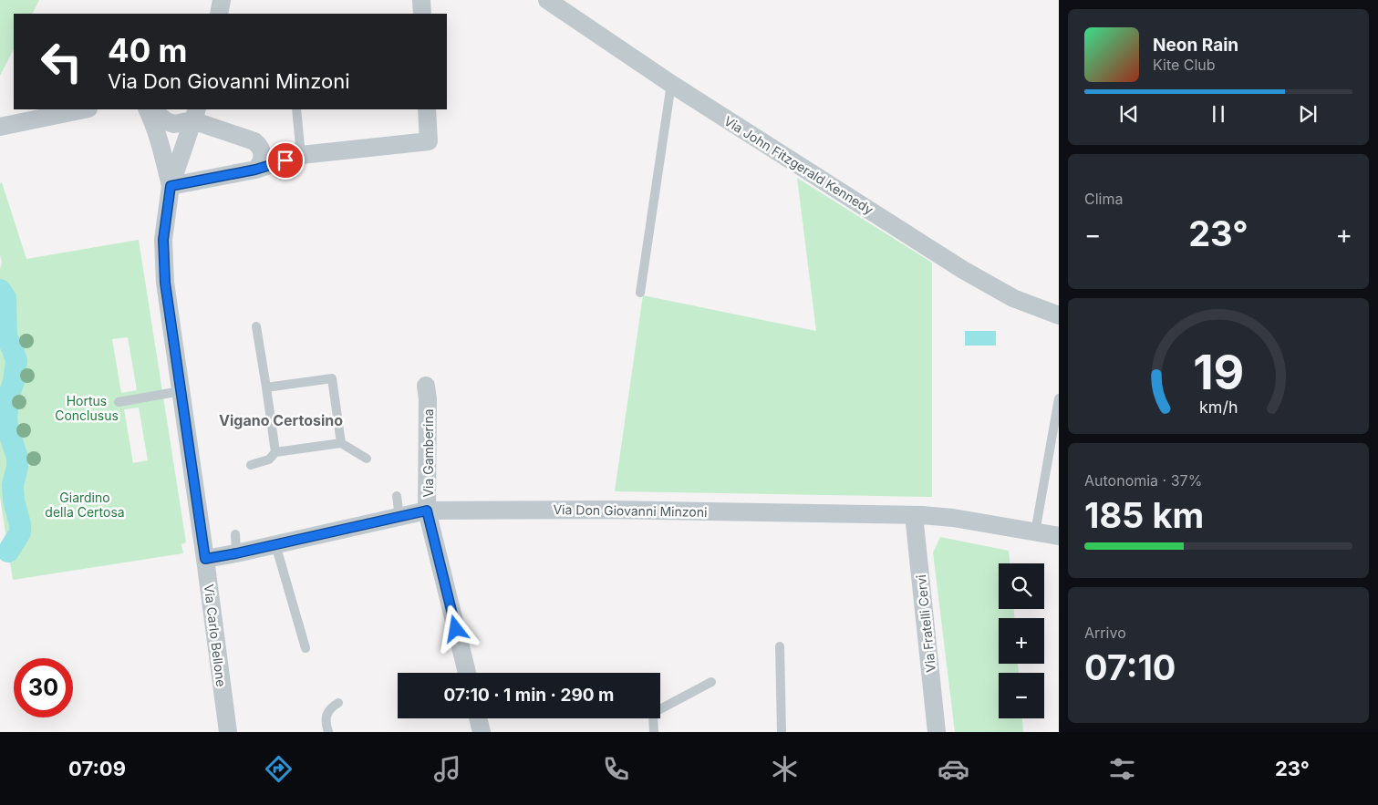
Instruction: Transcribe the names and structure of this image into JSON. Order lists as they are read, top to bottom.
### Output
{
  "streets": {
    "street": [
      "Via John Fitzgerald Kennedy",
      "Via Gamberina",
      "Via Don Giovanni Minzoni",
      "Via Fratelli Cervi",
      "Via Carlo Bellone"
    ]
  },
  "crossings": [
    ["Via Gamberina", "Via Don Giovanni Minzoni"],
    ["Via Don Giovanni Minzoni", "Via Fratelli Cervi"],
    ["Via Don Giovanni Minzoni", "Via Carlo Bellone"]
  ],
  "districts": ["Vigano Certosino"],
  "parks": ["Hortus Conclusus", "Giardino della Certosa"],
  "page": {
    "turn": ["40 m", "Via Don Giovanni Minzoni"],
    "song": ["Neon Rain", "Kite Club"],
    "tile": [
      "Clima",
      ["Autonomia · 37%", "185 km"],
      ["Arrivo", "07:10"]
    ],
    "heat": ["−", "23°", "+"],
    "map_buttons": ["+", "−"],
    "limit": "30",
    "trip": "07:10 · 1 min · 290 m",
    "tabs": ["07:09", "23°"],
    "gauge": ["19", "km/h"]
  }
}
